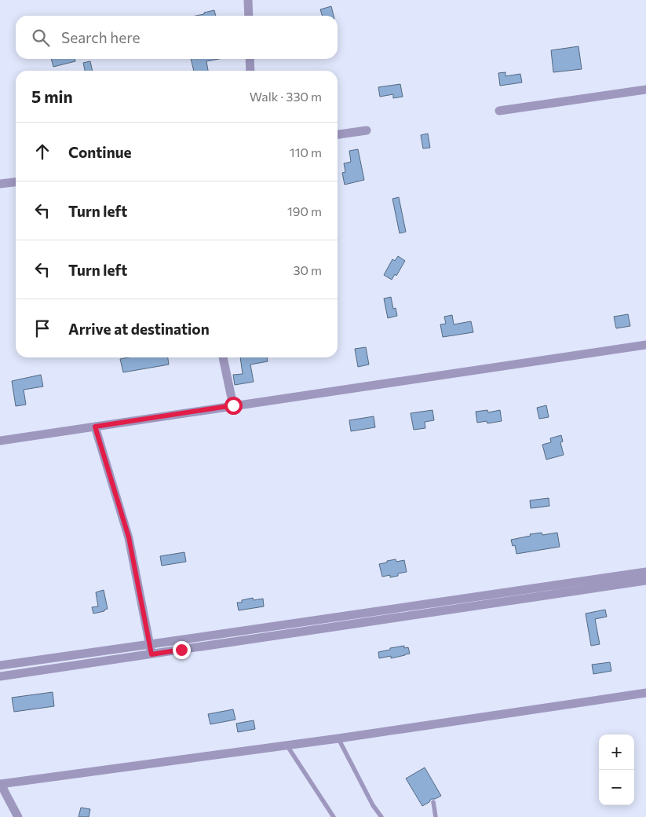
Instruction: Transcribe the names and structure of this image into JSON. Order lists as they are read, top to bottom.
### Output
{
  "page": {
    "search": "Search here",
    "heading": ["5 min", "Walk · 330 m"],
    "list": [
      ["Continue", "110 m"],
      ["Turn left", "190 m"],
      ["Turn left", "30 m"],
      "Arrive at destination"
    ],
    "map_buttons": ["+", "−"]
  }
}
